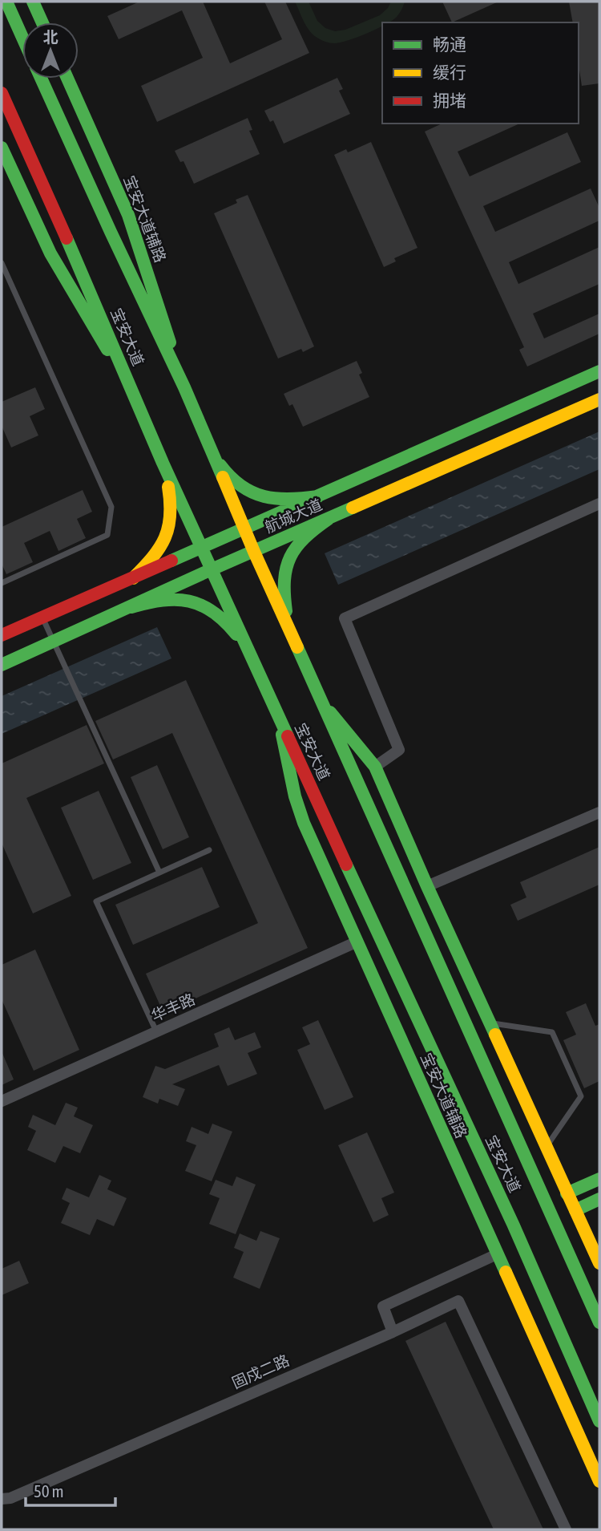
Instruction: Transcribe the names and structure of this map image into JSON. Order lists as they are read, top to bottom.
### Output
{
  "streets": {
    "main road": ["宝安大道辅路", "宝安大道", "航城大道"],
    "street": ["华丰路", "固戍二路"]
  },
  "crossings": [
    ["宝安大道辅路", "宝安大道"],
    ["宝安大道辅路", "华丰路"],
    ["宝安大道", "航城大道"]
  ],
  "legend": ["畅通", "缓行", "拥堵"],
  "scale_bar": "50 m",
  "north": "top"
}
